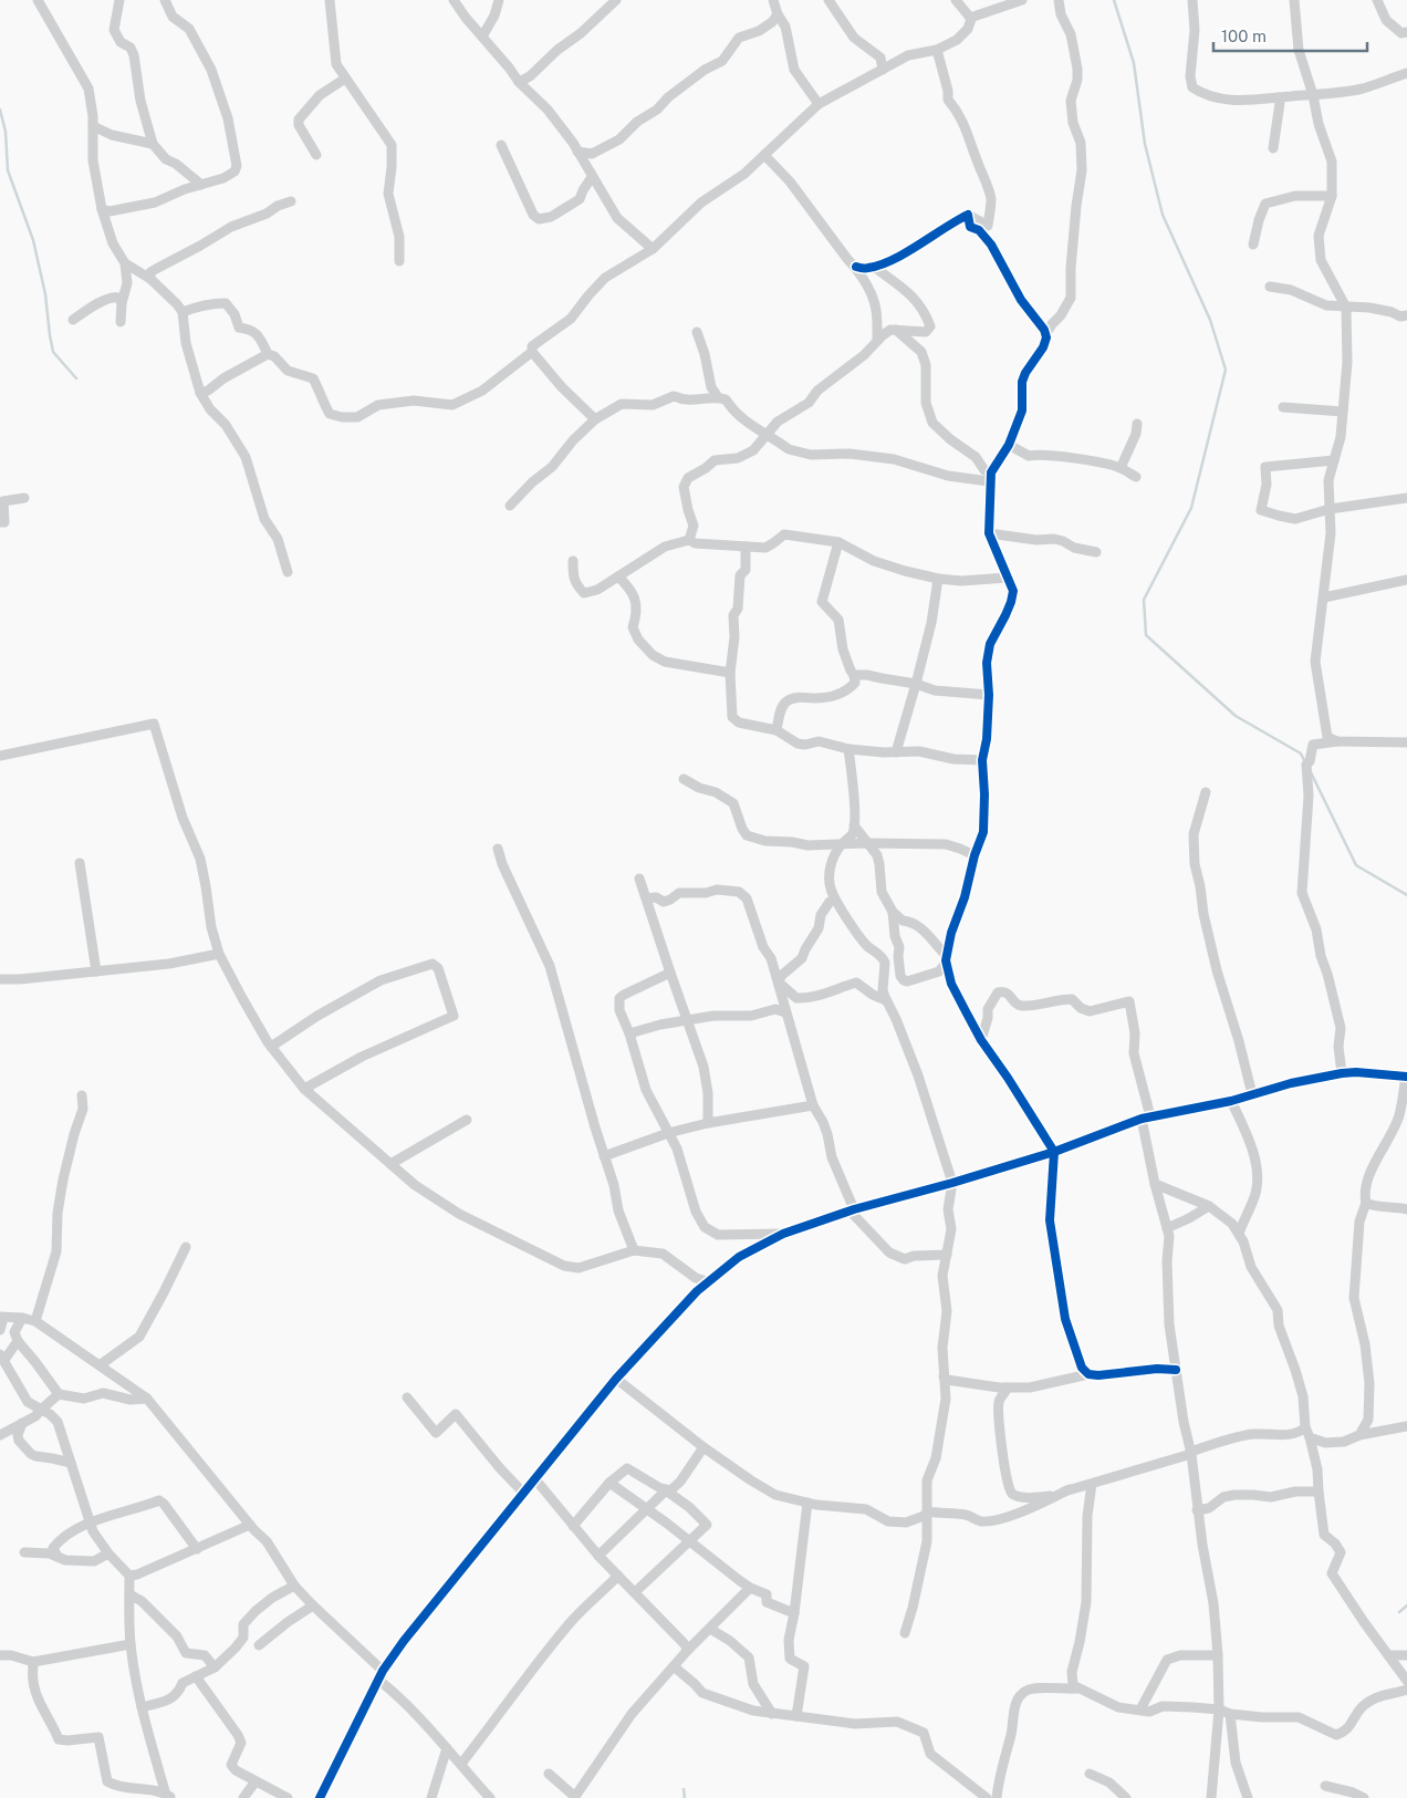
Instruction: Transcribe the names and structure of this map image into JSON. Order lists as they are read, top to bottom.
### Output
{
  "scale_bar": "100 m"
}
